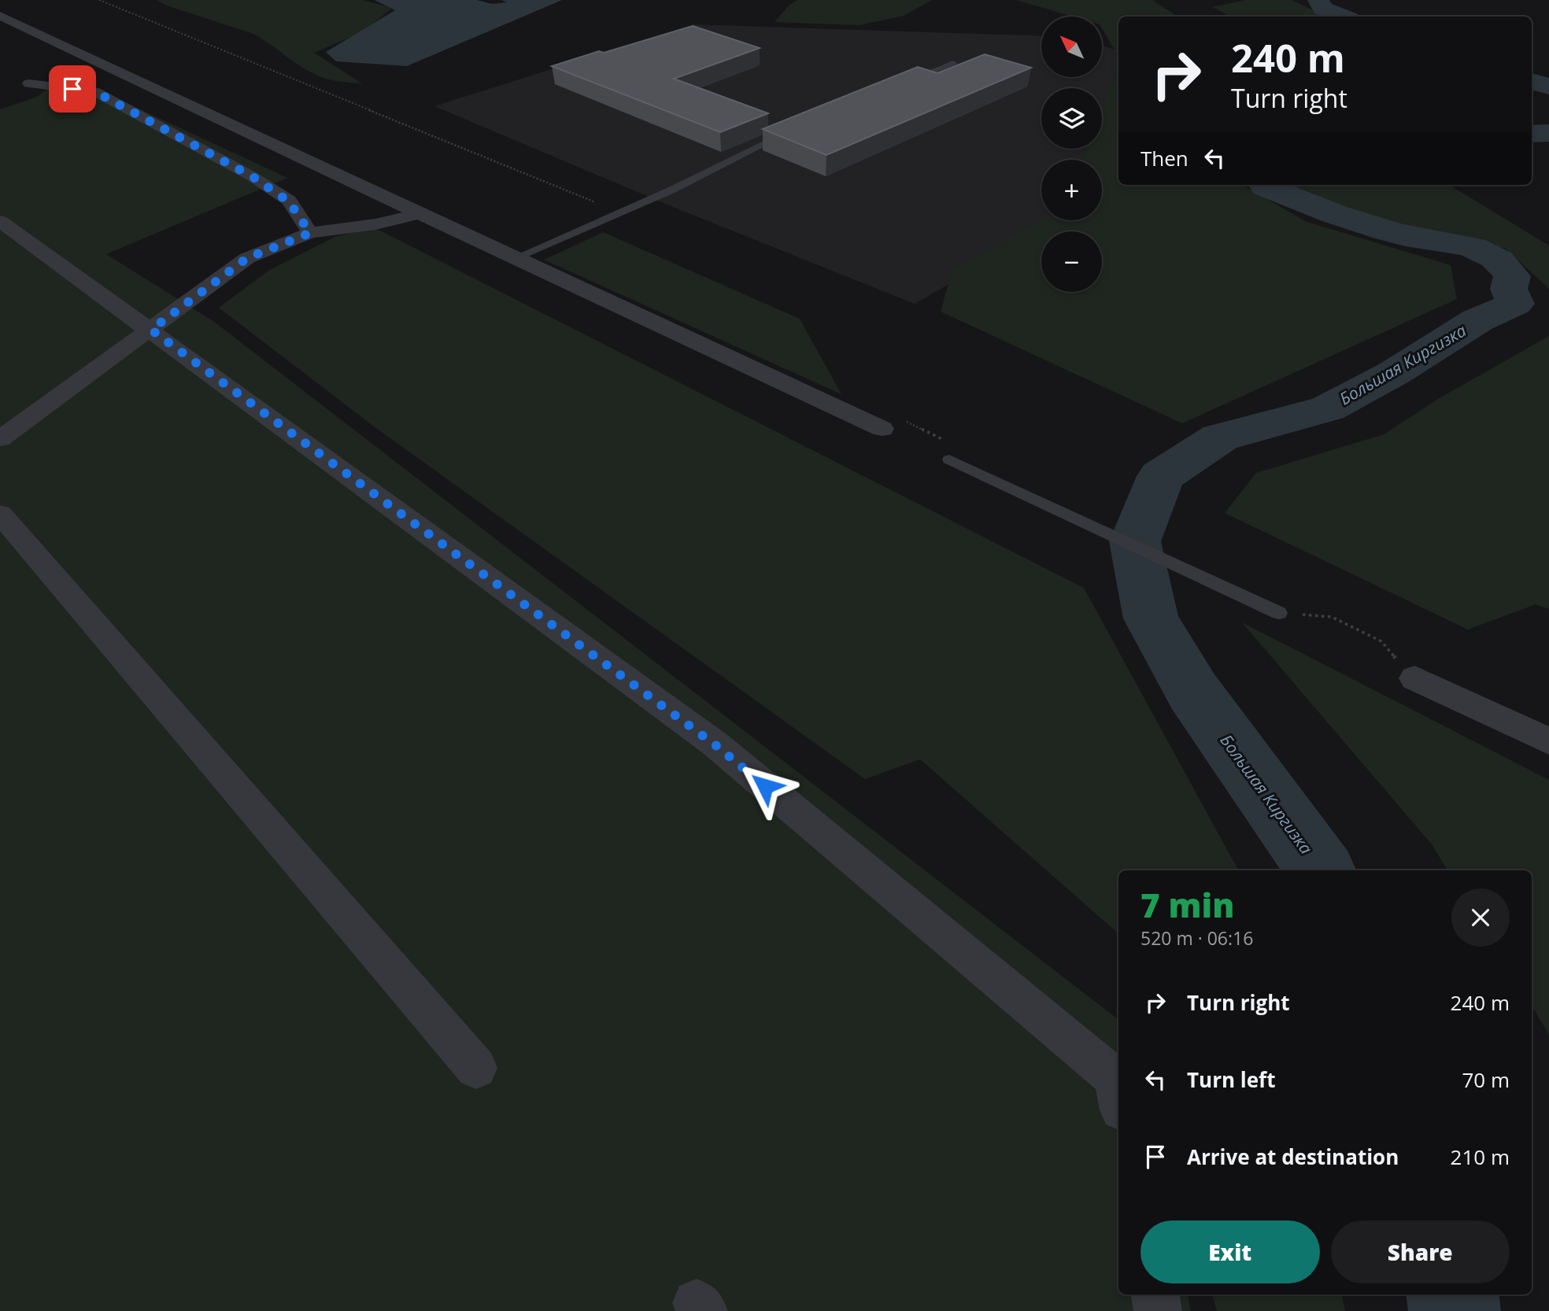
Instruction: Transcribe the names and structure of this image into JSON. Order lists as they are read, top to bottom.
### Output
{
  "water": ["Большая Киргизка"],
  "north": "top left",
  "page": {
    "map_buttons": ["+", "−"],
    "turn": ["240 m", "Turn right"],
    "then": "Then",
    "heading": ["7 min", "520 m · 06:16"],
    "list": [
      {
        "name": "Turn right",
        "value": "240 m"
      },
      {
        "name": "Turn left",
        "value": "70 m"
      },
      {
        "name": "Arrive at destination",
        "value": "210 m"
      }
    ],
    "buttons": ["Exit", "Share"]
  }
}
